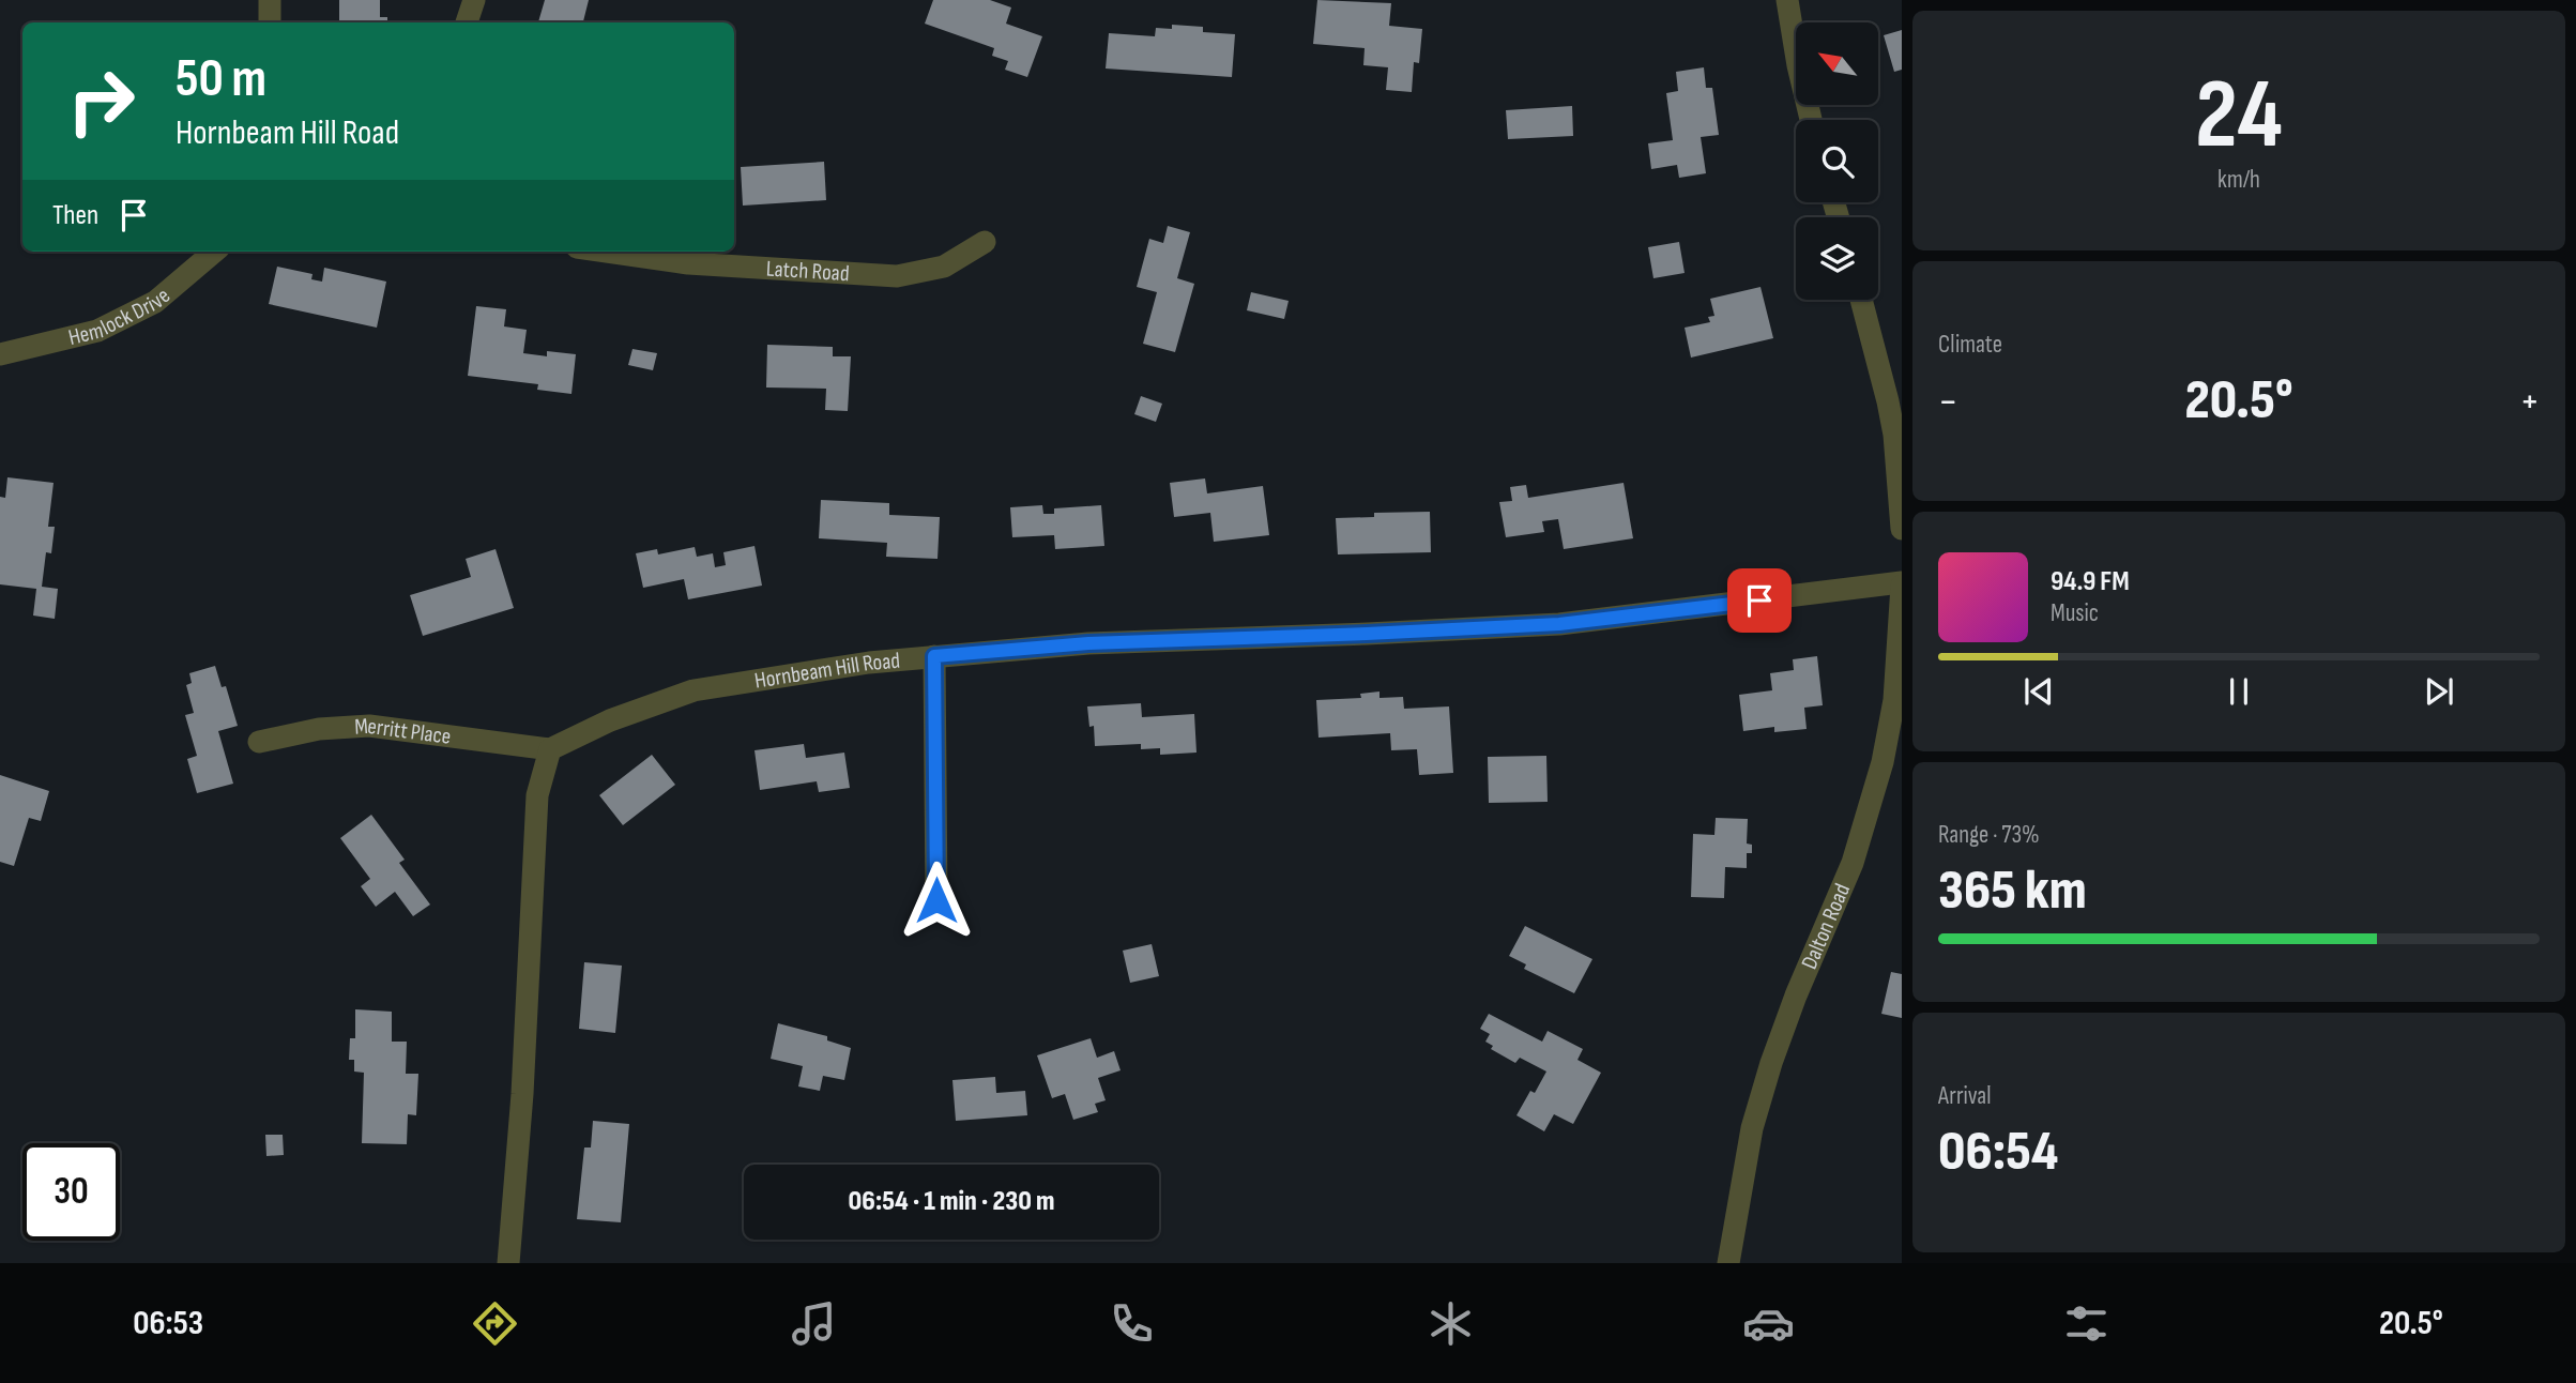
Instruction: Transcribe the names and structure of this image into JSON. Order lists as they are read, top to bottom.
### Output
{
  "streets": {
    "street": [
      "Latch Road",
      "Hemlock Drive",
      "Hornbeam Hill Road",
      "Merritt Place",
      "Dalton Road"
    ]
  },
  "crossings": [
    ["Hornbeam Hill Road", "Merritt Place"],
    ["Hornbeam Hill Road", "Dalton Road"]
  ],
  "north": "top left",
  "page": {
    "tile": [
      ["24", "km/h"],
      "Climate",
      ["Range · 73%", "365 km"],
      ["Arrival", "06:54"]
    ],
    "turn": ["50 m", "Hornbeam Hill Road"],
    "then": "Then",
    "heat": ["−", "20.5°", "+"],
    "song": ["94.9 FM", "Music"],
    "limit": "30",
    "trip": "06:54 · 1 min · 230 m",
    "tabs": ["06:53", "20.5°"]
  }
}
